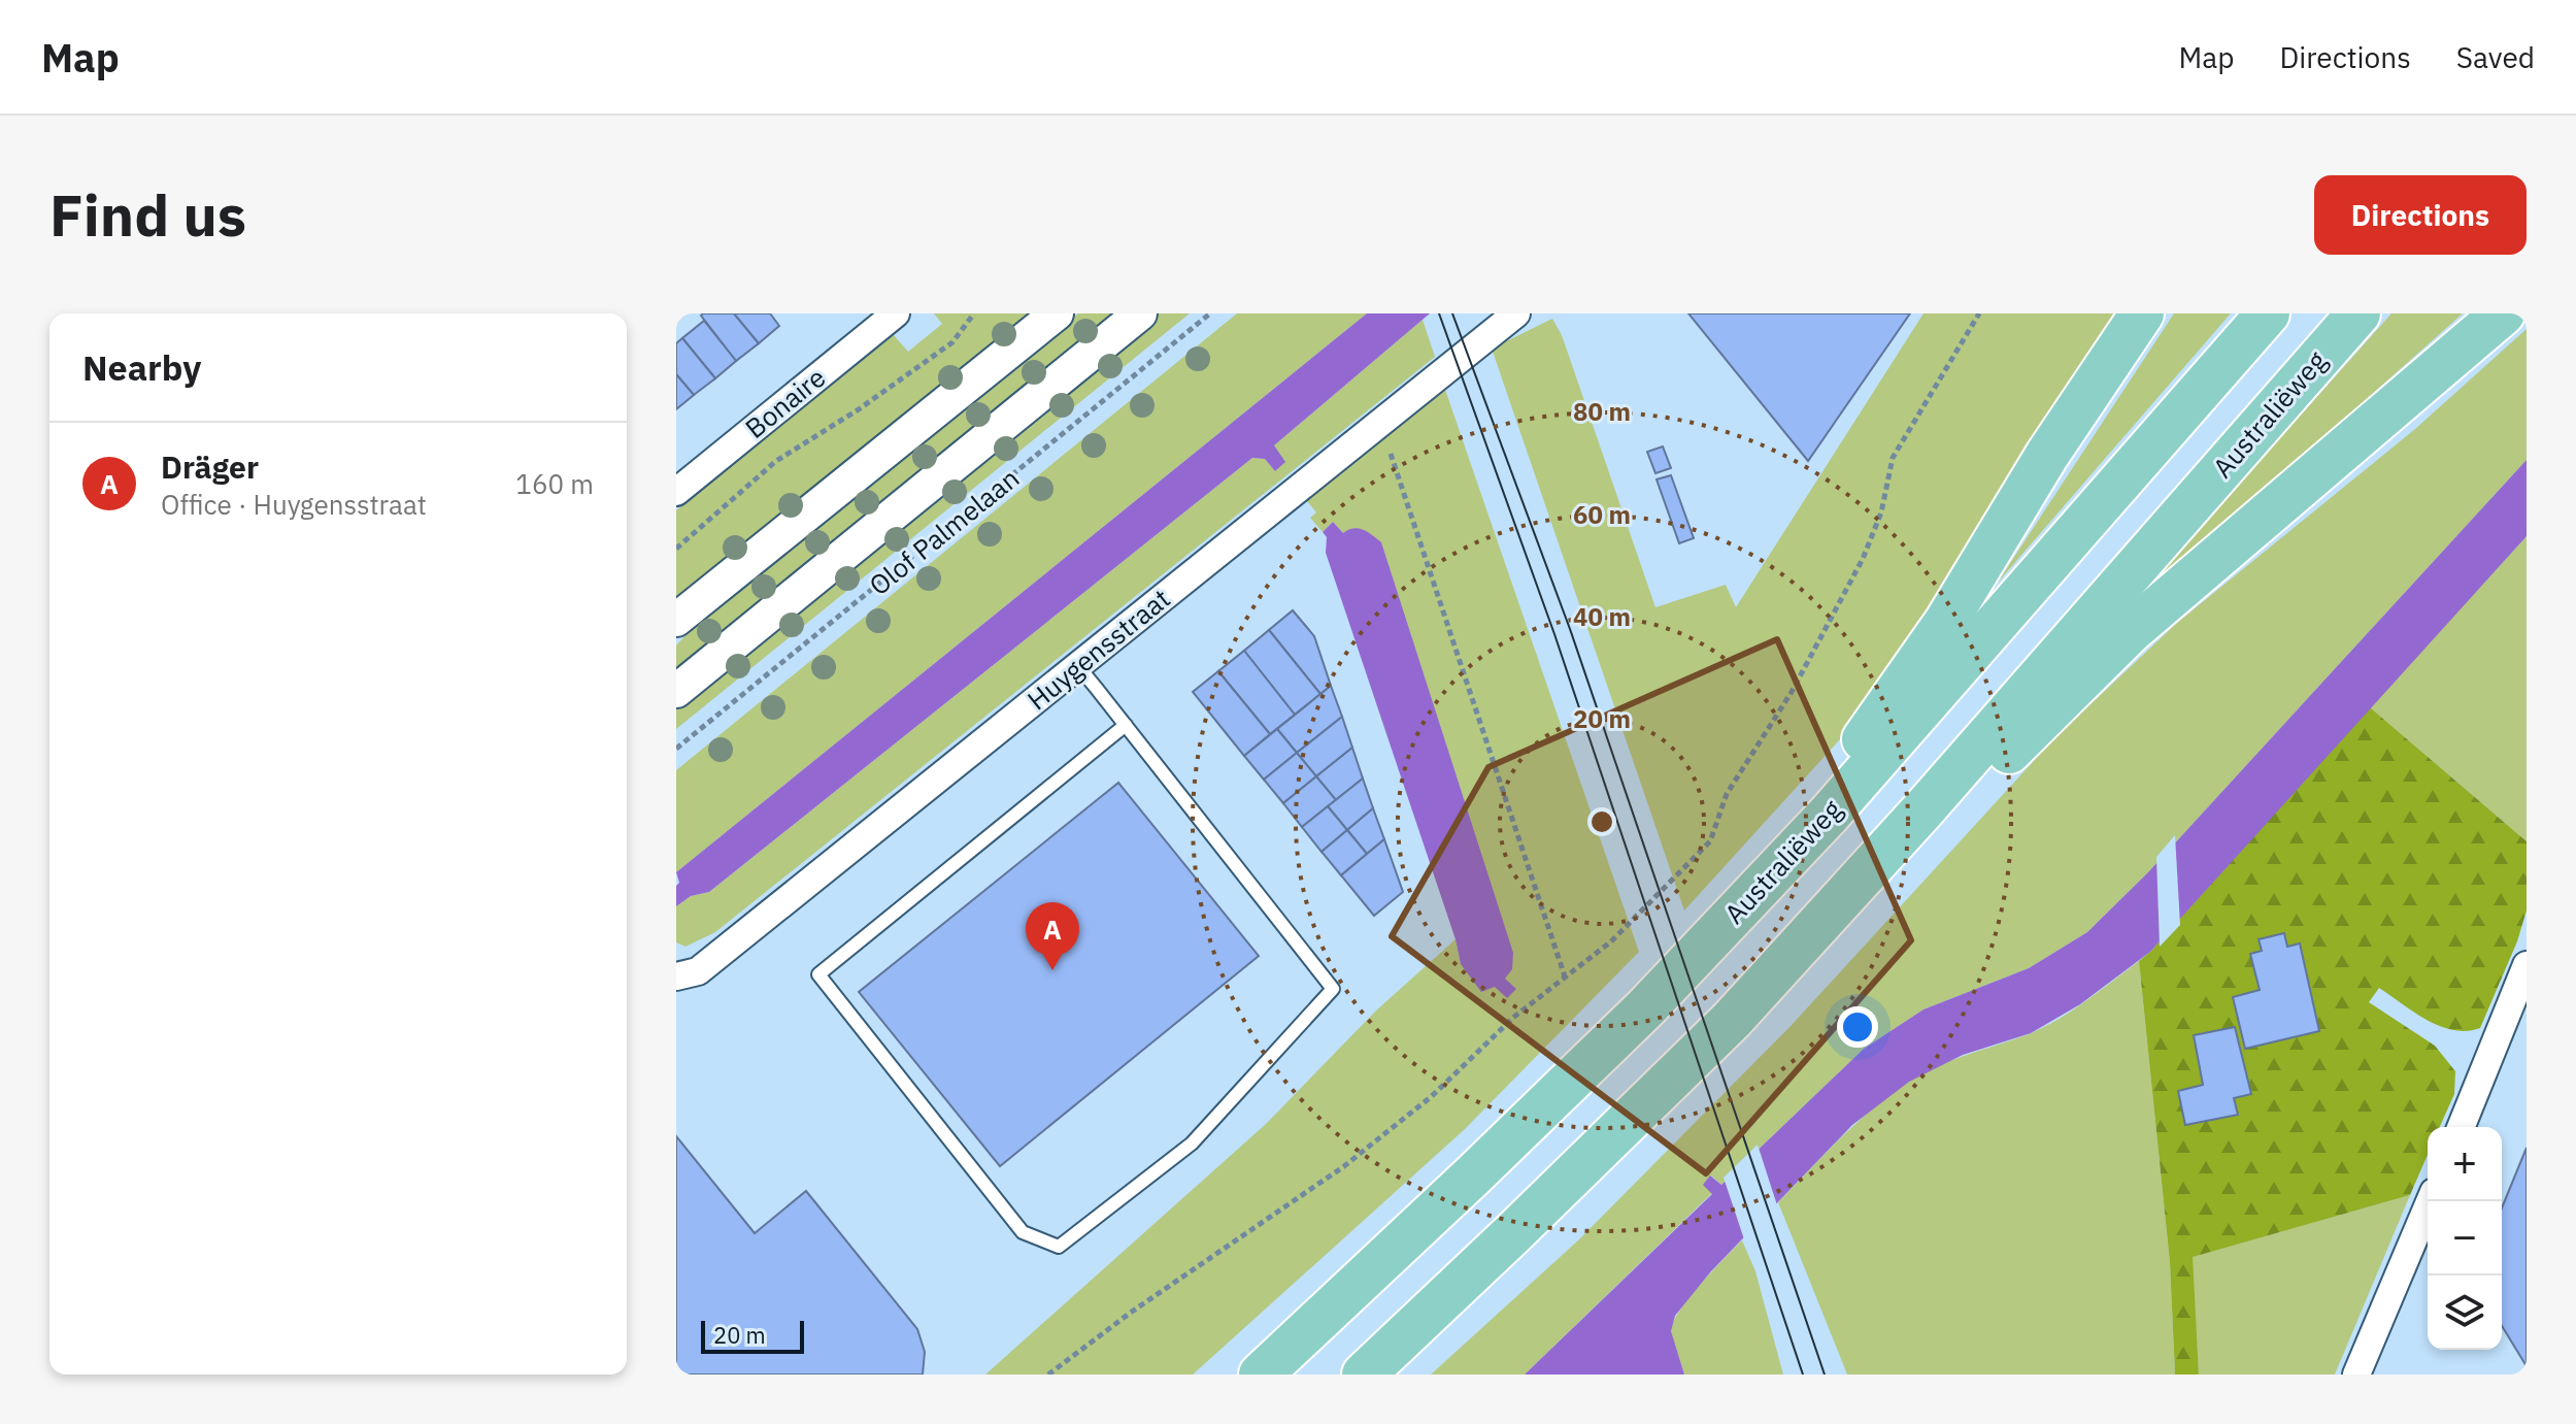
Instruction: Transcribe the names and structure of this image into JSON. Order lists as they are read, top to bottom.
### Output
{
  "streets": {
    "main road": ["Australiëweg"],
    "street": ["Bonaire", "Olof Palmelaan", "Huygensstraat"]
  },
  "scale_bar": "20 m",
  "page": {
    "header": "Map",
    "nav": ["Map", "Directions", "Saved"],
    "buttons": "Directions",
    "title": "Find us",
    "heading": "Nearby",
    "list": [
      {
        "mark": "A",
        "name": "Dräger",
        "note": "Office · Huygensstraat",
        "value": "160 m"
      }
    ],
    "pins": "A",
    "map_buttons": ["+", "−"],
    "scale": "20 m"
  },
  "rings": [
    "80 m",
    "60 m",
    "40 m",
    "20 m"
  ]
}
